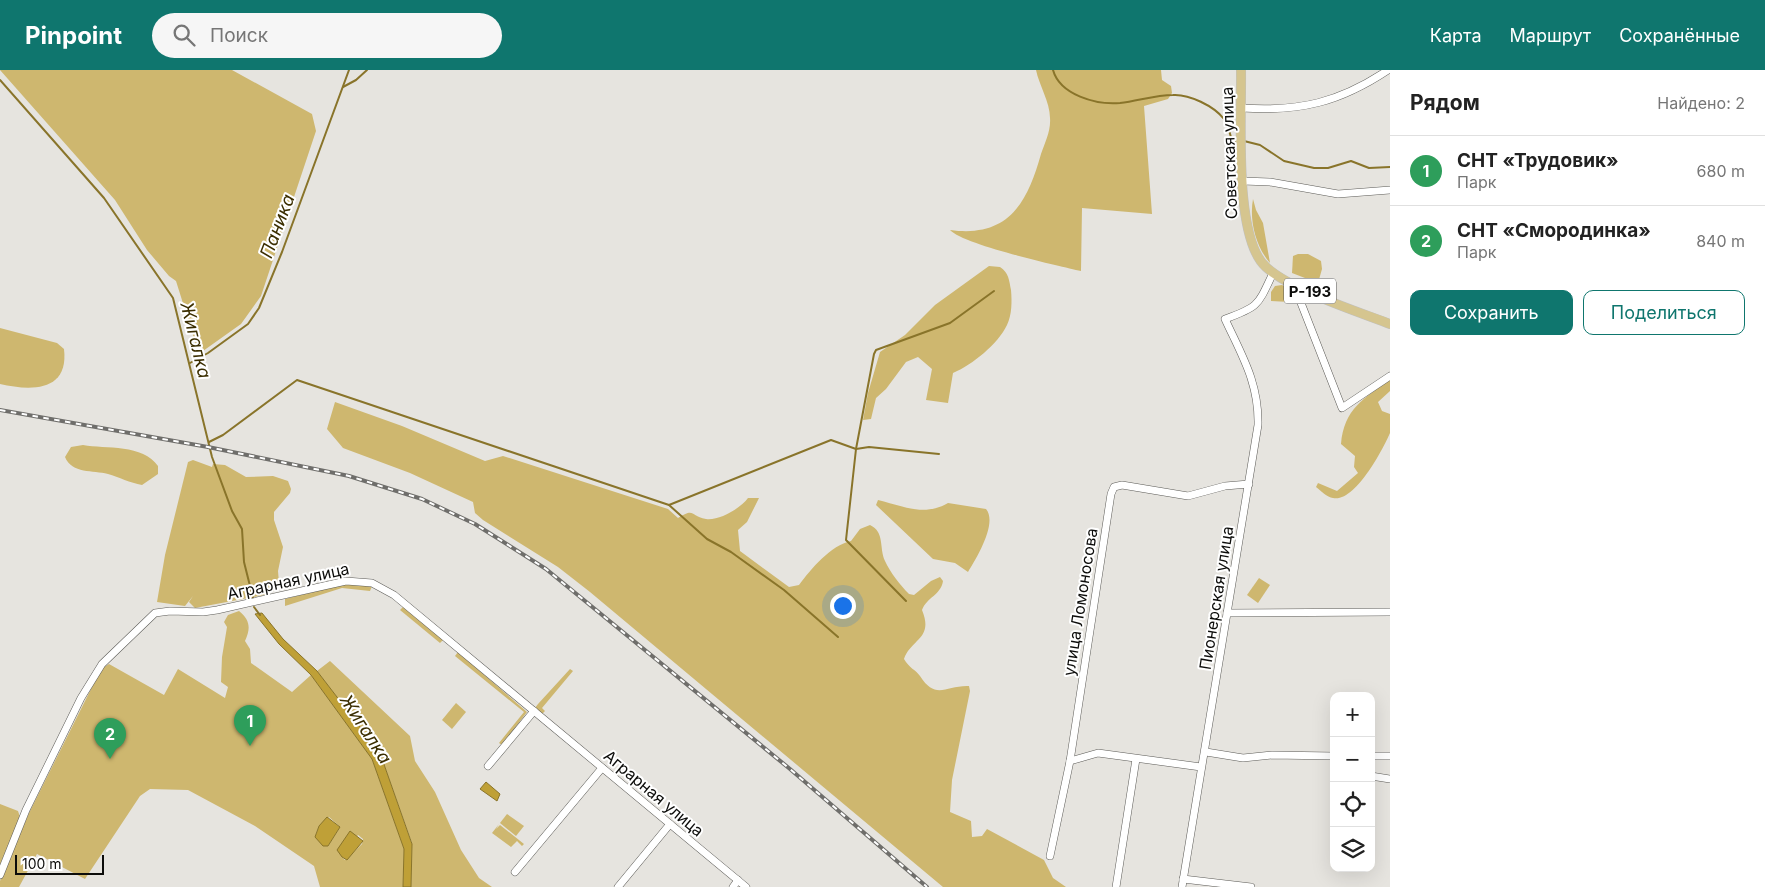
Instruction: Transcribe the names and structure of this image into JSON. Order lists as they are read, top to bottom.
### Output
{
  "streets": {
    "main road": ["Советская улица", "Р-193"],
    "street": ["Аграрная улица", "Пионерская улица", "улица Ломоносова"]
  },
  "crossings": [
    ["Советская улица", "Р-193"],
    ["Советская улица", "Пионерская улица"],
    ["Р-193", "Пионерская улица"],
    ["Пионерская улица", "улица Ломоносова"]
  ],
  "water": ["Паника", "Жигалка"],
  "scale_bar": "100 m",
  "page": {
    "header": "Pinpoint",
    "search": "Поиск",
    "nav": ["Карта", "Маршрут", "Сохранённые"],
    "heading": ["Рядом", "Найдено: 2"],
    "list": [
      {
        "mark": "1",
        "name": "СНТ «Трудовик»",
        "note": "Парк",
        "value": "680 m"
      },
      {
        "mark": "2",
        "name": "СНТ «Смородинка»",
        "note": "Парк",
        "value": "840 m"
      }
    ],
    "buttons": ["Сохранить", "Поделиться"],
    "map_buttons": ["+", "−"],
    "pins": ["1", "2"],
    "scale": "100 m"
  }
}
